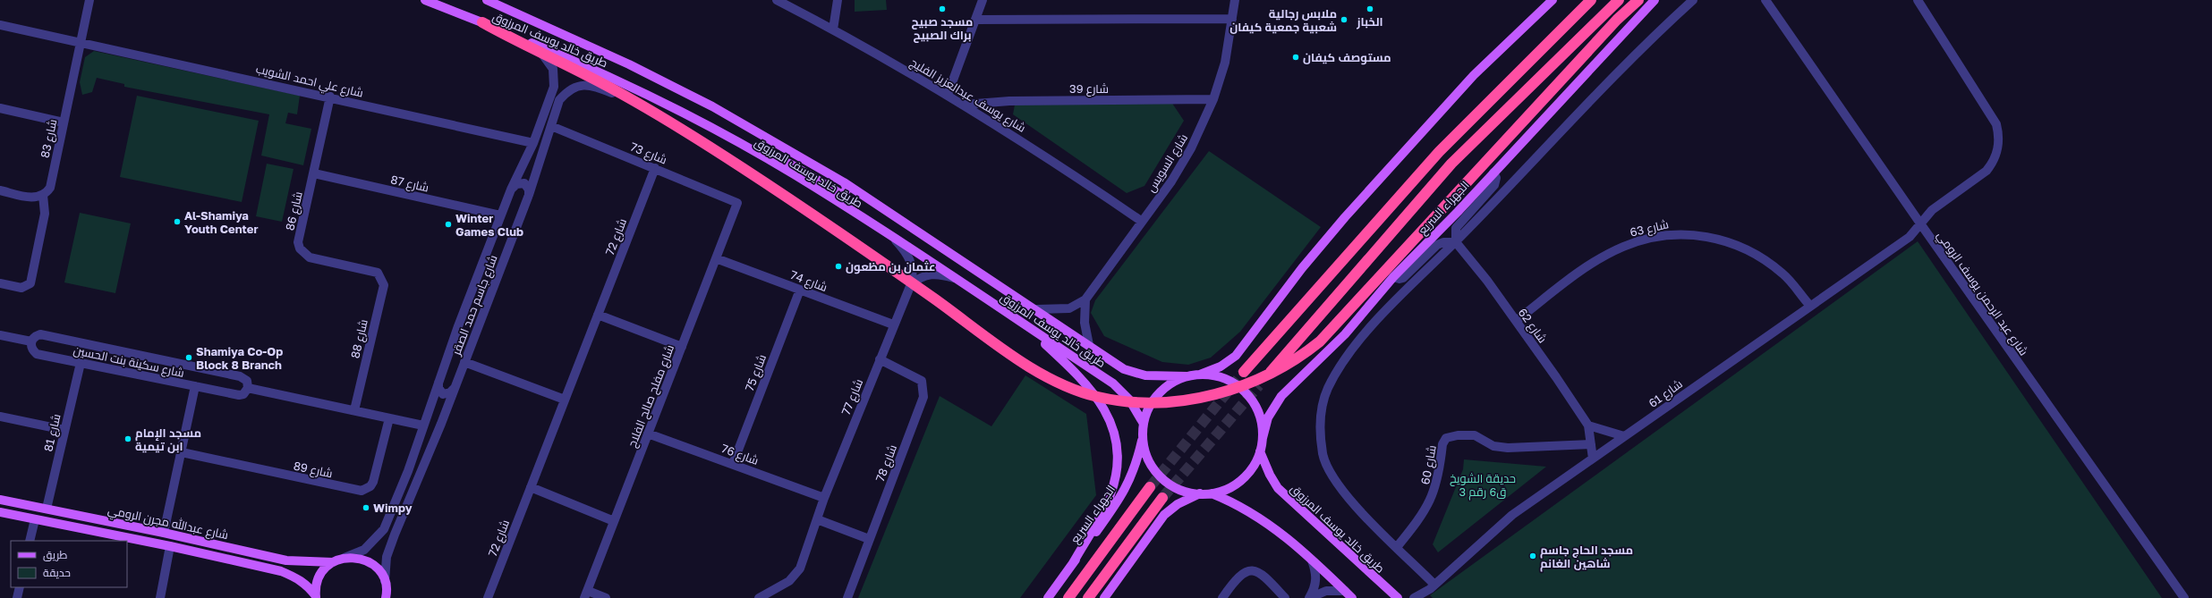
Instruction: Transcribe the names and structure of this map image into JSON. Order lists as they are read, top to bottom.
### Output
{
  "streets": {
    "highway": ["الجهراء السريع"],
    "main road": ["طريق خالد يوسف المرزوق", "شارع عبدالله مجرن الرومي"],
    "street": [
      "شارع علي احمد الشويب",
      "39 شارع",
      "شارع يوسف عبدالعزيز الفليج",
      "شارع 83",
      "شارع 73",
      "شارع السويس",
      "شارع 87",
      "شارع 86",
      "شارع 63",
      "شارع 72",
      "شارع 74",
      "شارع عبد الرحمن يوسف الرومي",
      "شارع جاسم حمد الصقر",
      "شارع 62",
      "شارع 88",
      "شارع سكينة بنت الحسين",
      "شارع 75",
      "شارع 61",
      "شارع مفلح صالح الفلاح",
      "شارع 77",
      "شارع 81",
      "شارع 76",
      "شارع 78",
      "شارع 60",
      "شارع 89"
    ]
  },
  "crossings": [
    ["طريق خالد يوسف المرزوق", "شارع السويس"],
    ["طريق خالد يوسف المرزوق", "الجهراء السريع"],
    ["طريق خالد يوسف المرزوق", "شارع 77"],
    ["شارع علي احمد الشويب", "شارع 83"],
    ["شارع علي احمد الشويب", "شارع 86"],
    ["شارع علي احمد الشويب", "شارع جاسم حمد الصقر"],
    ["39 شارع", "شارع يوسف عبدالعزيز الفليج"],
    ["39 شارع", "شارع السويس"],
    ["شارع يوسف عبدالعزيز الفليج", "شارع السويس"],
    ["شارع 73", "شارع 72"],
    ["شارع 73", "شارع جاسم حمد الصقر"],
    ["شارع 73", "شارع مفلح صالح الفلاح"],
    ["شارع 87", "شارع 86"],
    ["شارع 87", "شارع جاسم حمد الصقر"],
    ["شارع 86", "شارع 88"],
    ["شارع 63", "شارع 62"],
    ["شارع 63", "شارع 61"],
    ["شارع 74", "شارع 75"],
    ["شارع 74", "شارع مفلح صالح الفلاح"],
    ["شارع 74", "شارع 77"],
    ["شارع عبد الرحمن يوسف الرومي", "شارع 61"],
    ["شارع 62", "شارع 61"],
    ["شارع 62", "شارع 60"],
    ["شارع سكينة بنت الحسين", "شارع 81"],
    ["شارع 75", "شارع 76"],
    ["شارع مفلح صالح الفلاح", "شارع 76"],
    ["شارع 77", "شارع 76"],
    ["شارع 77", "شارع 78"],
    ["شارع 81", "شارع عبدالله مجرن الرومي"]
  ],
  "parks": ["حديقة الشويخ ق6 رقم 3"],
  "places": [
    "مسجد صبيح براك الصبيح",
    "الخباز",
    "ملابس رجالية شعبية جمعية كيفان",
    "مستوصف كيفان",
    "Al-Shamiya Youth Center",
    "Winter Games Club",
    "عثمان بن مظعون",
    "Shamiya Co-Op Block 8 Branch",
    "مسجد الإمام ابن تيمية",
    "Wimpy",
    "مسجد الحاج جاسم شاهين الغانم"
  ],
  "legend": ["طريق", "حديقة"]
}
